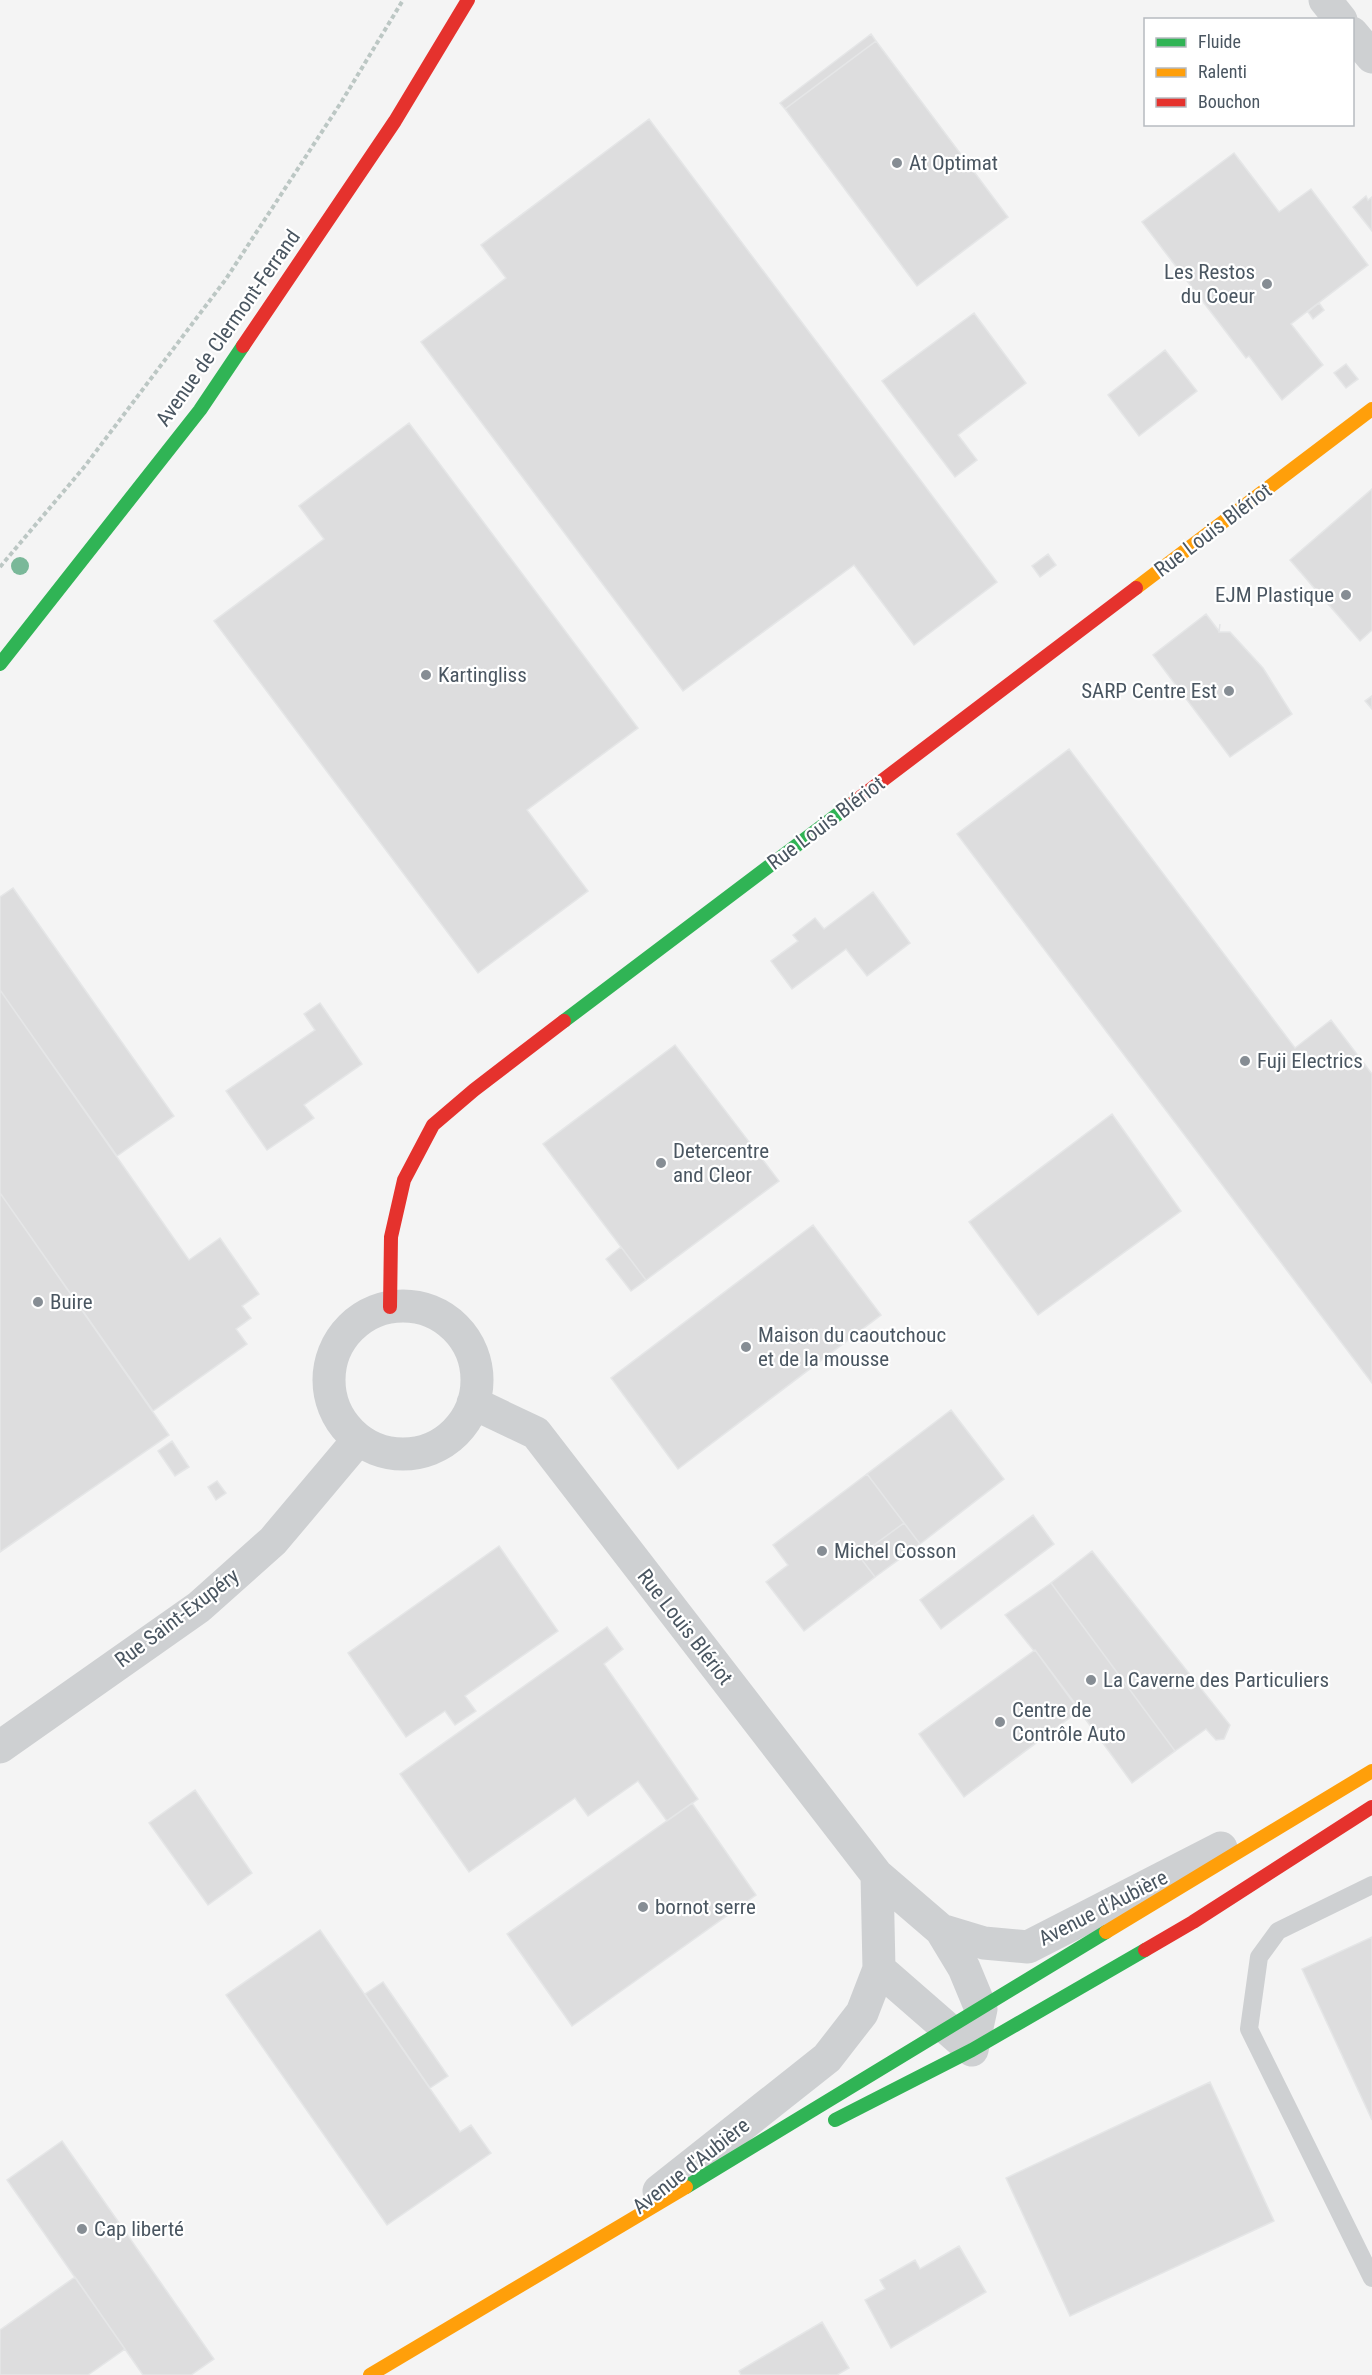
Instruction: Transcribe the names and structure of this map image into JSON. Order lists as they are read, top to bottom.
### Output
{
  "streets": {
    "street": [
      "Avenue de Clermont-Ferrand",
      "Rue Louis Blériot",
      "Rue Saint-Exupéry",
      "Avenue d'Aubière"
    ]
  },
  "crossings": [
    ["Rue Louis Blériot", "Rue Saint-Exupéry"],
    ["Rue Louis Blériot", "Avenue d'Aubière"]
  ],
  "places": [
    "At Optimat",
    "Les Restos du Coeur",
    "EJM Plastique",
    "Kartingliss",
    "SARP Centre Est",
    "Fuji Electrics",
    "Detercentre and Cleor",
    "Buire",
    "Maison du caoutchouc et de la mousse",
    "Michel Cosson",
    "La Caverne des Particuliers",
    "Centre de Contrôle Auto",
    "bornot serre",
    "Cap liberté"
  ],
  "legend": ["Fluide", "Ralenti", "Bouchon"]
}
